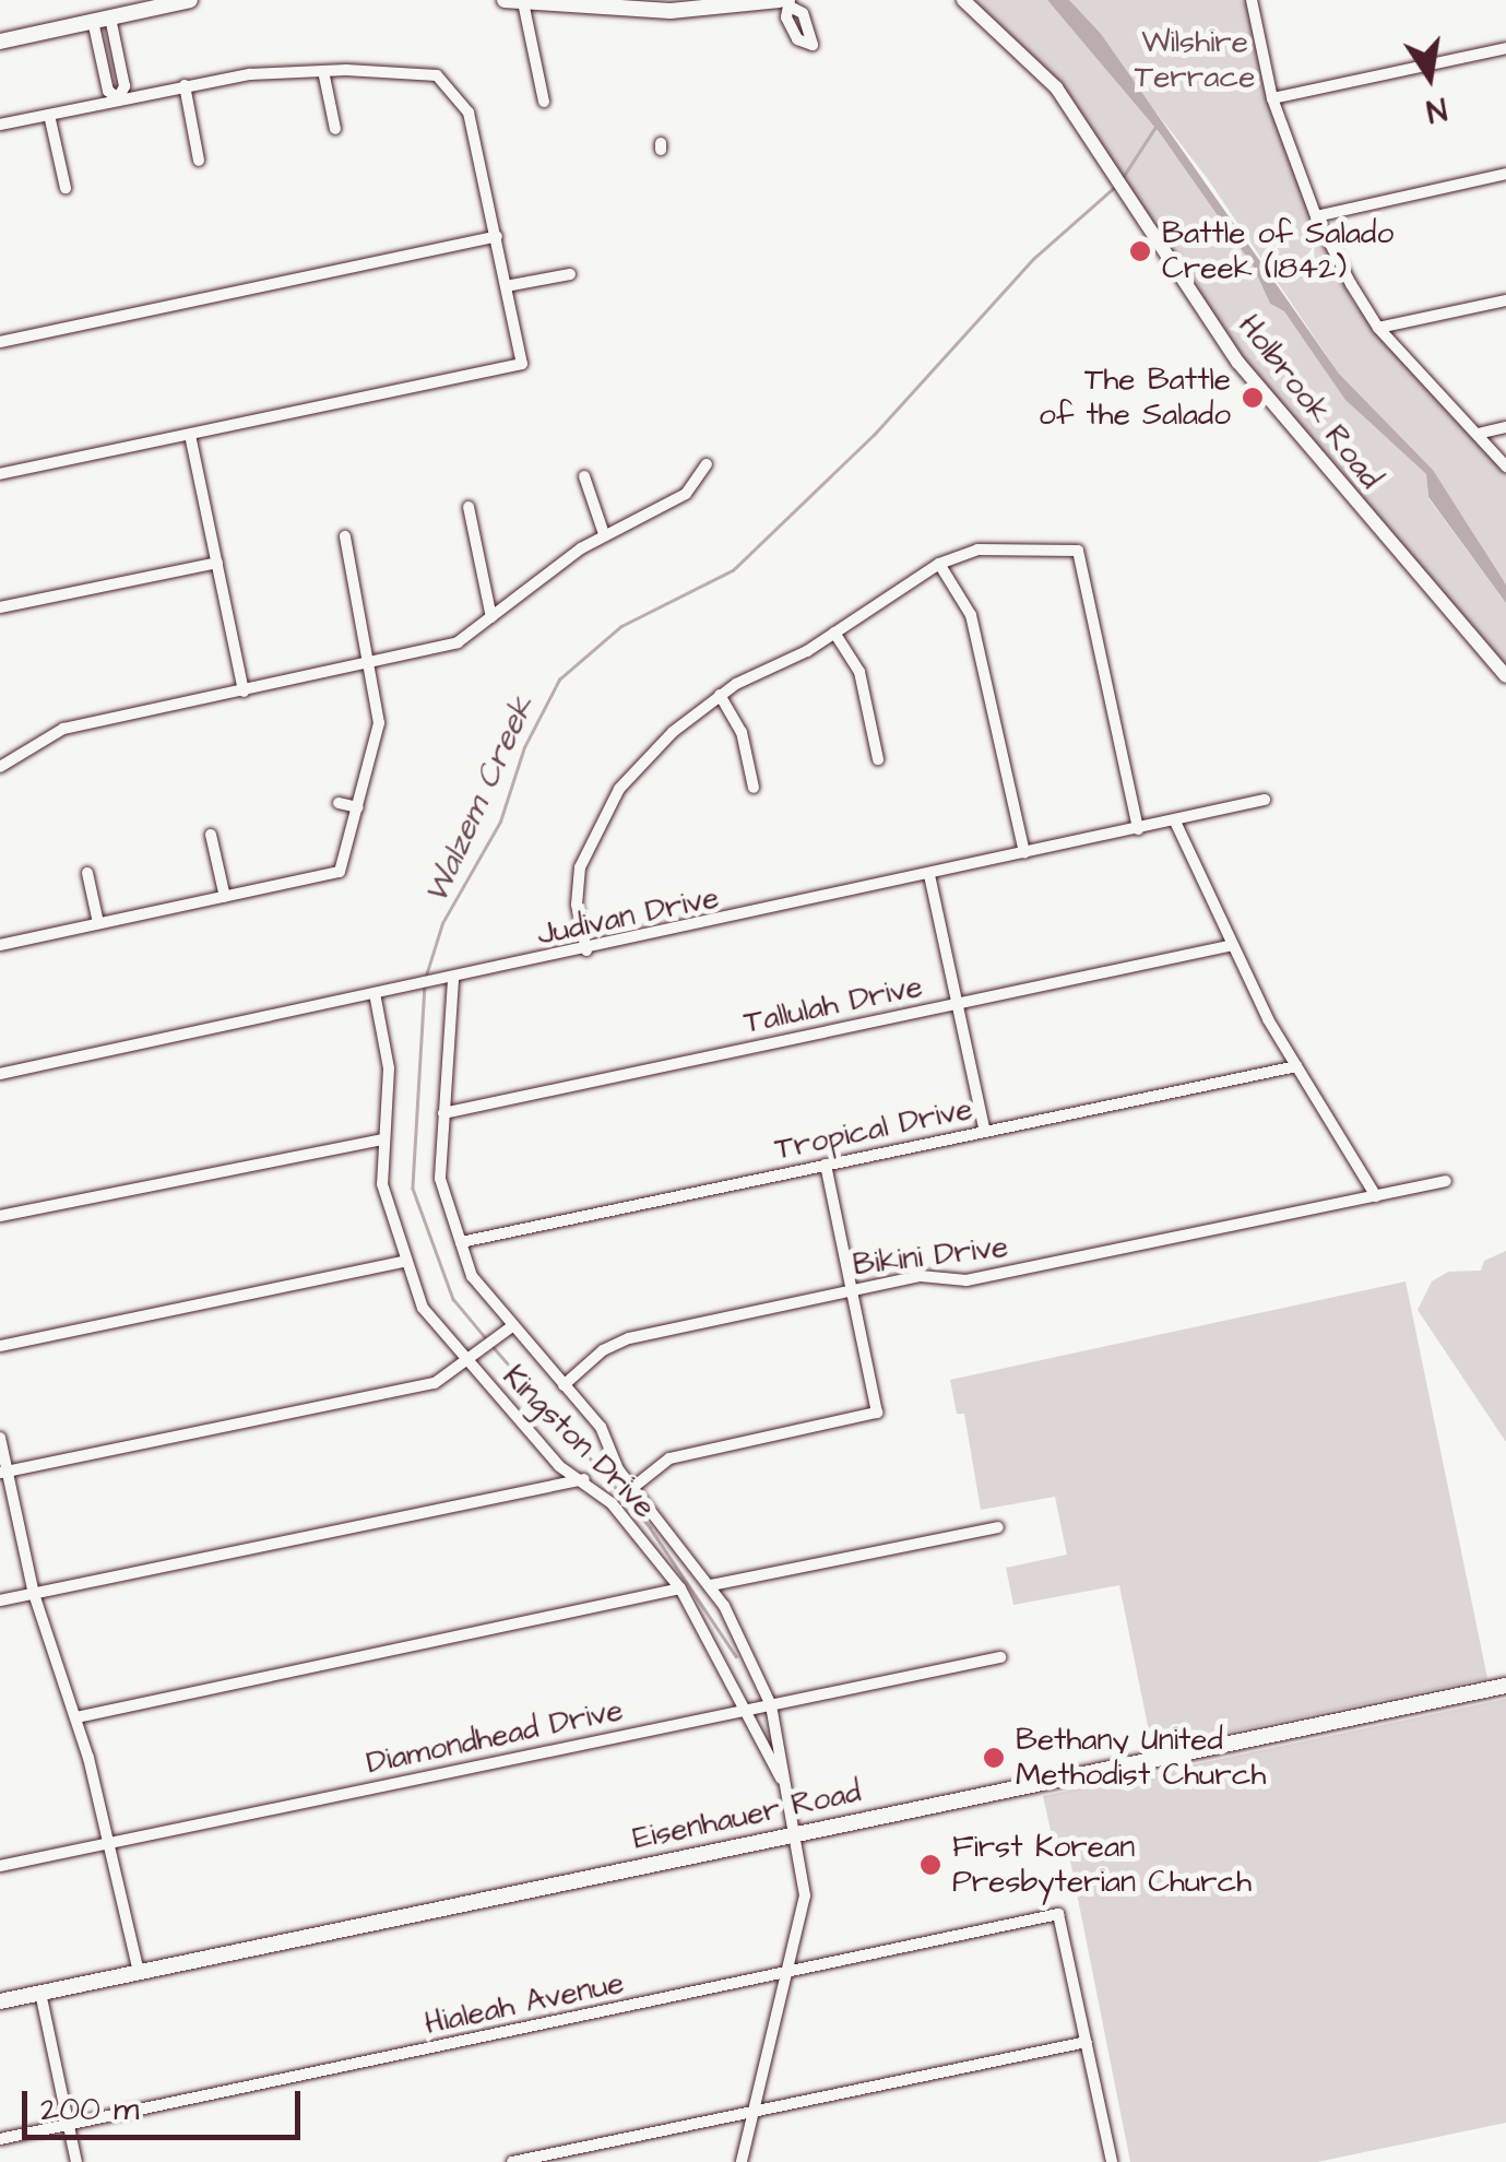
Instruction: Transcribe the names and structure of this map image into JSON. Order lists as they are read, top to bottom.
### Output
{
  "streets": {
    "main road": ["Eisenhauer Road"],
    "street": [
      "Holbrook Road",
      "Judivan Drive",
      "Tallulah Drive",
      "Tropical Drive",
      "Bikini Drive",
      "Kingston Drive",
      "Diamondhead Drive",
      "Hialeah Avenue"
    ]
  },
  "crossings": [
    ["Judivan Drive", "Kingston Drive"],
    ["Tallulah Drive", "Kingston Drive"],
    ["Tropical Drive", "Kingston Drive"],
    ["Bikini Drive", "Kingston Drive"],
    ["Kingston Drive", "Diamondhead Drive"],
    ["Kingston Drive", "Eisenhauer Road"],
    ["Kingston Drive", "Hialeah Avenue"]
  ],
  "water": ["Walzem Creek"],
  "parks": ["Wilshire Terrace"],
  "places": [
    "Battle of Salado Creek (1842)",
    "The Battle of the Salado",
    "Bethany United Methodist Church",
    "First Korean Presbyterian Church"
  ],
  "scale_bar": "200 m",
  "north": "bottom"
}
